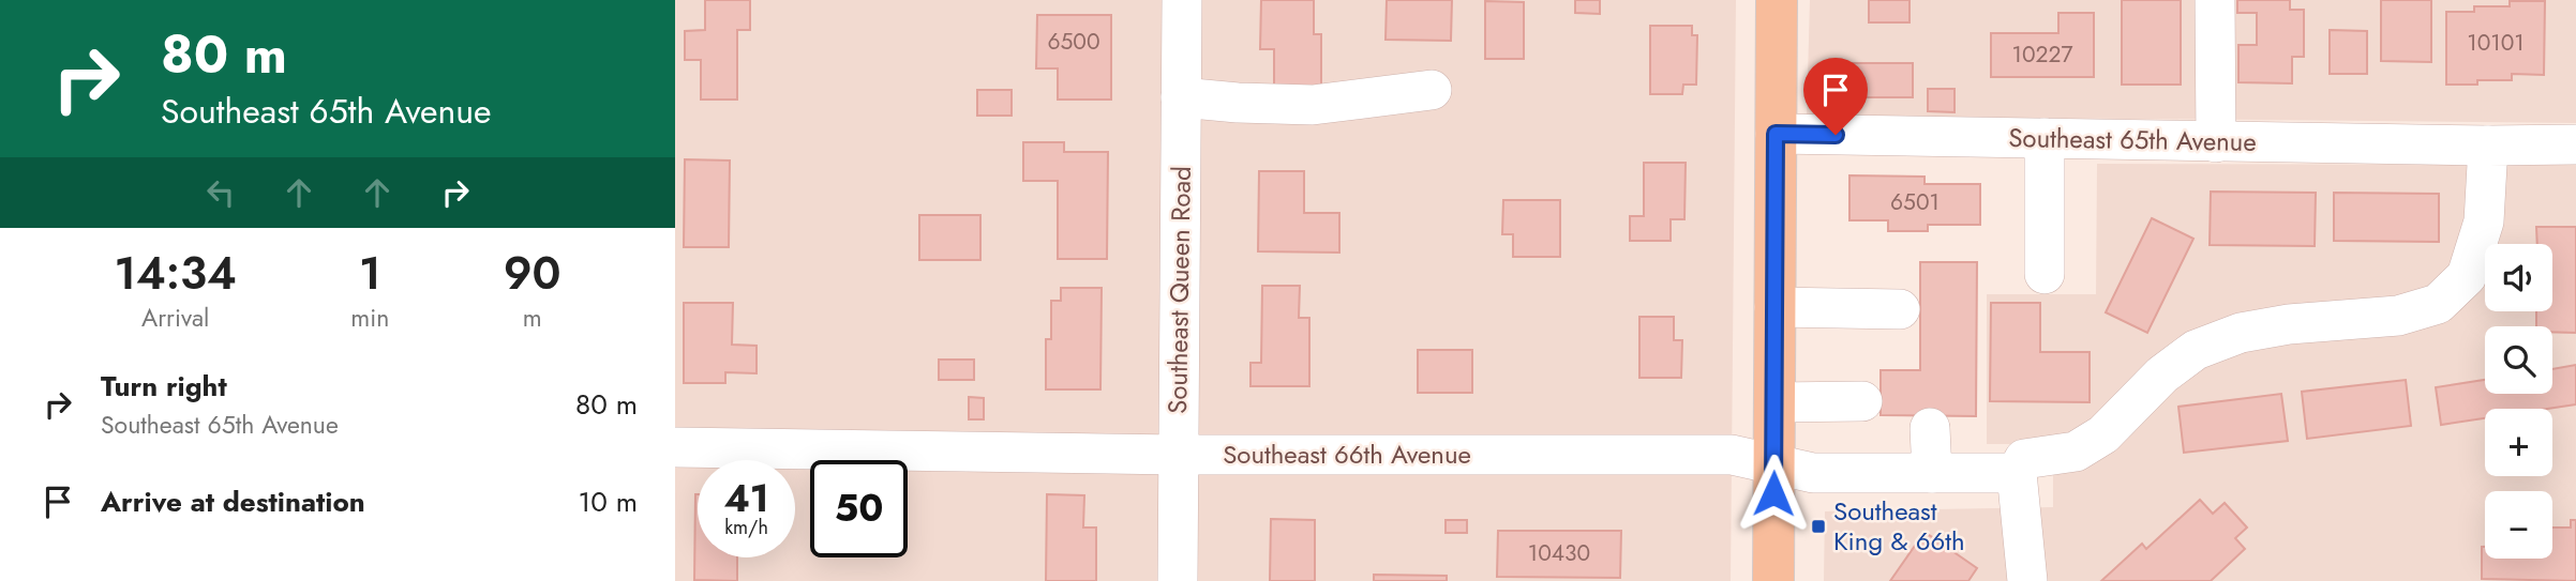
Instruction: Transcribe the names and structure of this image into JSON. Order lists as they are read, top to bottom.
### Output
{
  "streets": {
    "street": ["Southeast 65th Avenue", "Southeast Queen Road", "Southeast 66th Avenue"]
  },
  "crossings": [
    ["Southeast Queen Road", "Southeast 66th Avenue"]
  ],
  "places": {
    "transit": ["Southeast King & 66th"]
  },
  "house_numbers": [
    "6500",
    "10101",
    "10227",
    "6501",
    "10430"
  ],
  "page": {
    "turn": ["80 m", "Southeast 65th Avenue"],
    "eta": [
      "14:34",
      "Arrival",
      "1",
      "min",
      "90",
      "m"
    ],
    "map_buttons": ["+", "−"],
    "list": [
      {
        "name": "Turn right",
        "note": "Southeast 65th Avenue",
        "value": "80 m"
      },
      {
        "name": "Arrive at destination",
        "value": "10 m"
      }
    ],
    "speed": "41 km/h",
    "limit": "50"
  }
}
